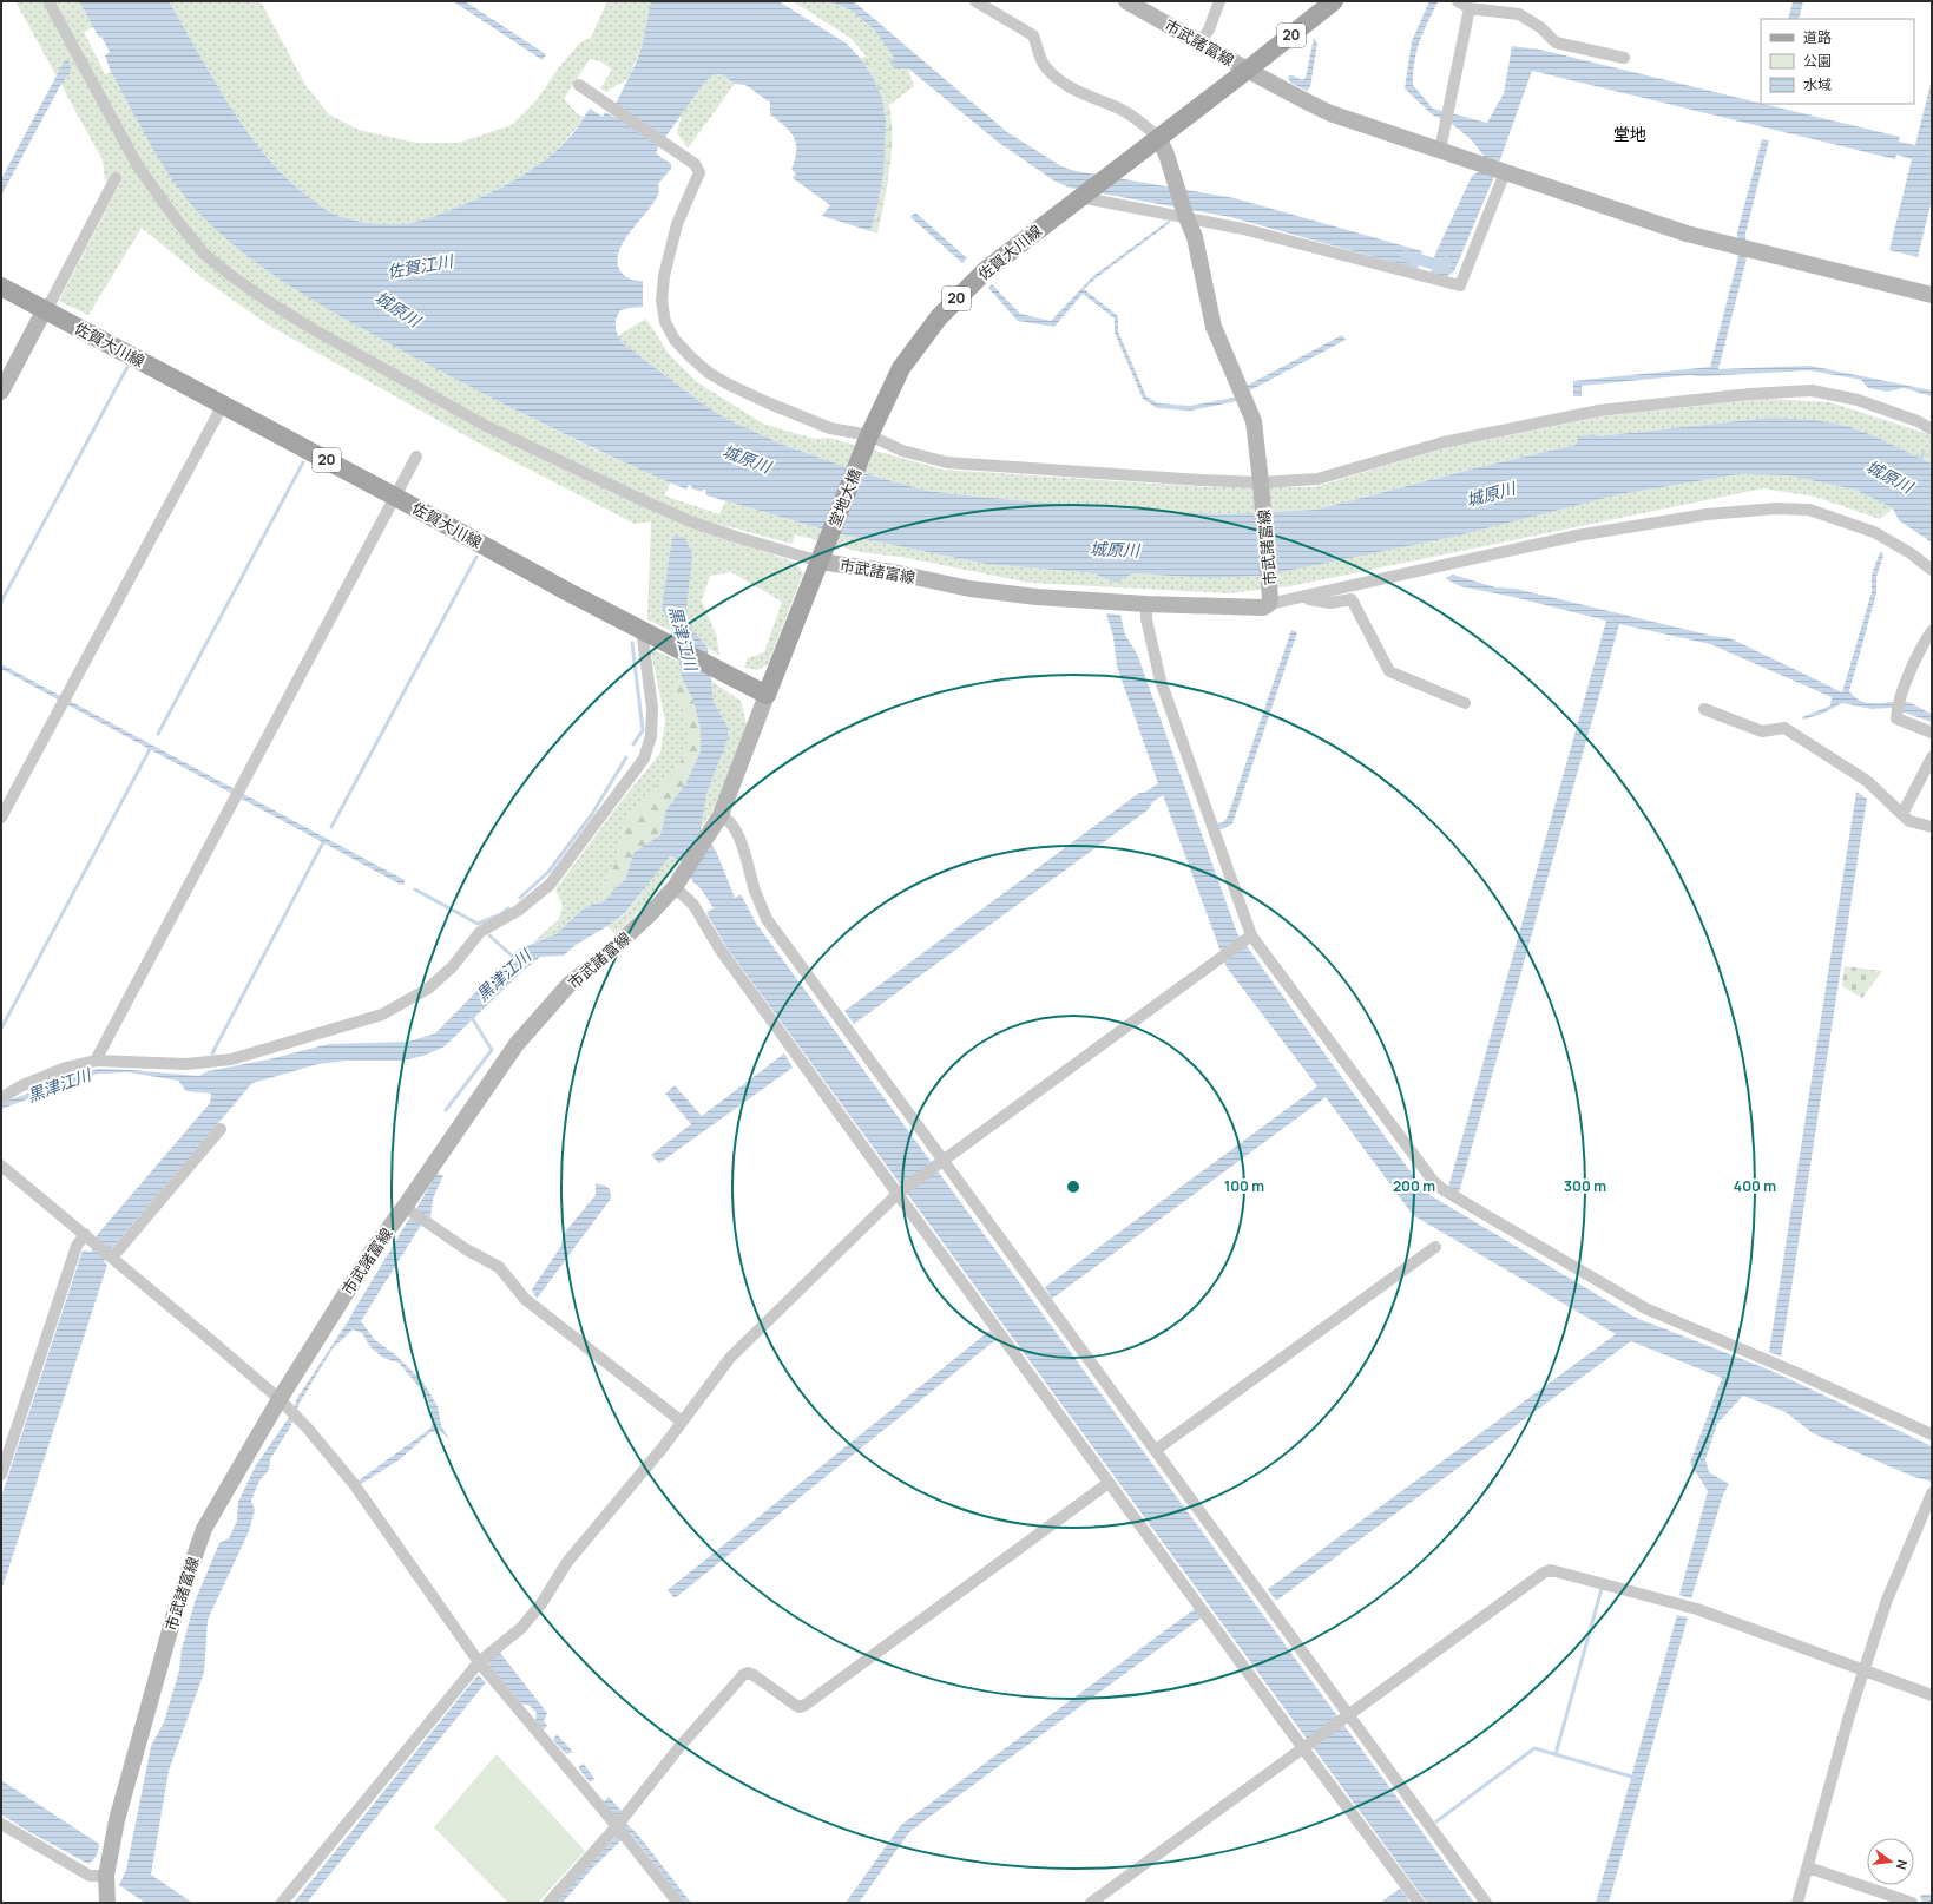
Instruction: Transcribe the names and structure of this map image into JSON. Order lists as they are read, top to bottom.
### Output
{
  "streets": {
    "main road": [
      "20",
      "市武諸富線",
      "佐賀大川線",
      "堂地大橋"
    ]
  },
  "crossings": [
    ["20", "市武諸富線"],
    ["20", "佐賀大川線"],
    ["20", "堂地大橋"],
    ["市武諸富線", "佐賀大川線"],
    ["市武諸富線", "堂地大橋"],
    ["佐賀大川線", "堂地大橋"]
  ],
  "districts": ["堂地"],
  "water": ["佐賀江川", "城原川", "黒津江川"],
  "legend": ["道路", "公園", "水域"],
  "north": "right",
  "rings": [
    "100 m",
    "200 m",
    "300 m",
    "400 m"
  ]
}
